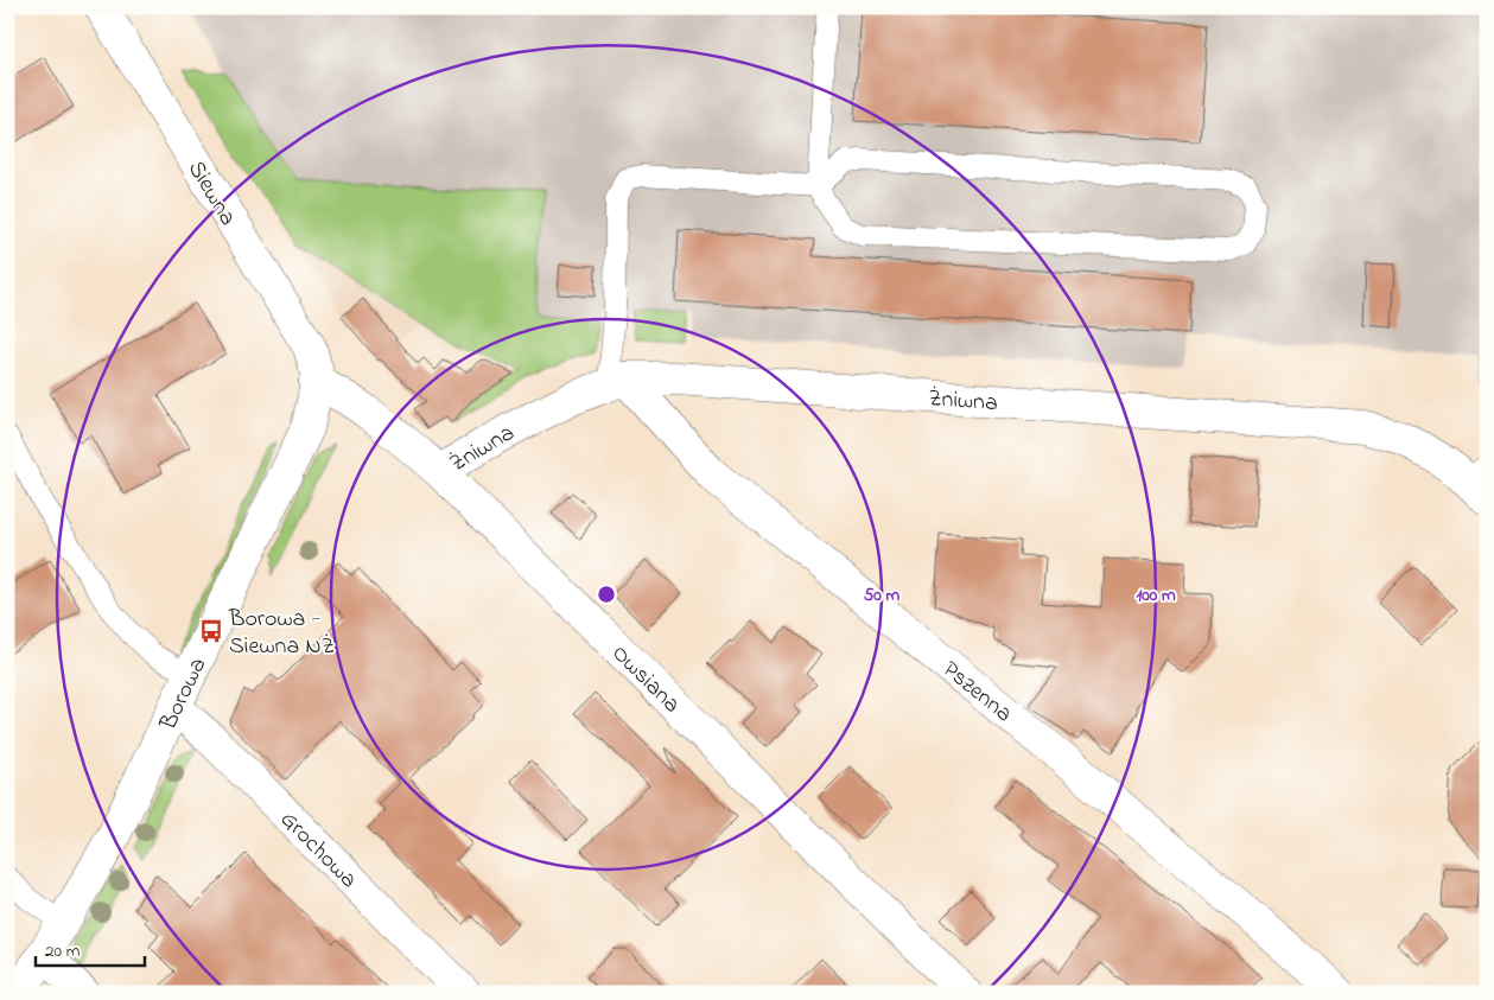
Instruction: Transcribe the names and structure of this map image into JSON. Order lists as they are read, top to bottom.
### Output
{
  "streets": {
    "street": [
      "Siewna",
      "Żniwna",
      "Owsiana",
      "Pszenna",
      "Borowa",
      "Grochowa"
    ]
  },
  "crossings": [
    ["Siewna", "Owsiana"],
    ["Siewna", "Borowa"],
    ["Żniwna", "Owsiana"],
    ["Żniwna", "Pszenna"],
    ["Owsiana", "Borowa"],
    ["Borowa", "Grochowa"]
  ],
  "places": {
    "bus stop": ["Borowa - Siewna NŻ"]
  },
  "scale_bar": "20 m",
  "rings": ["50 m", "100 m"]
}
